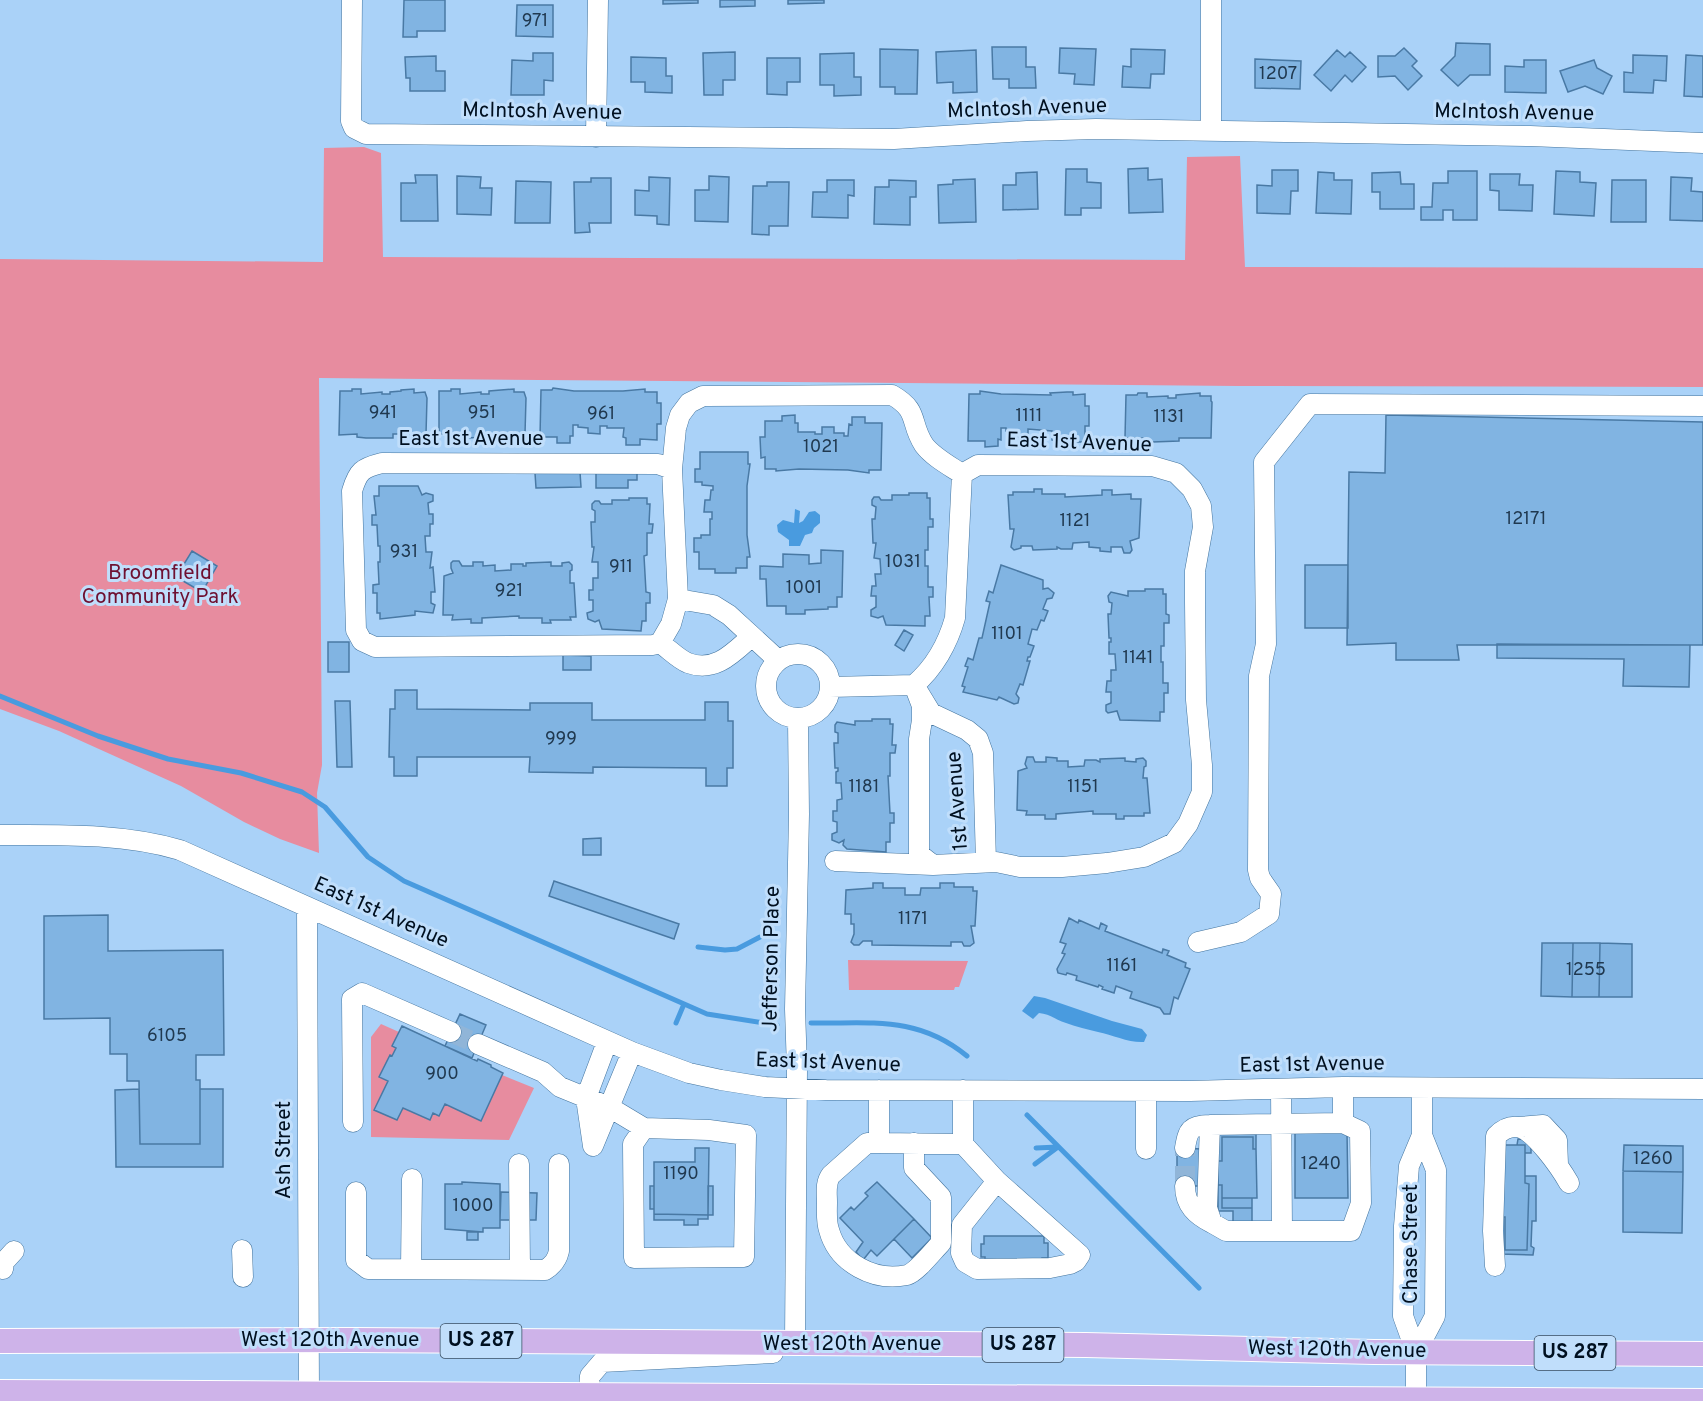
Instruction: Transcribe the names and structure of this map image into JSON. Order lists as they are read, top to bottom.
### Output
{
  "streets": {
    "main road": ["West 120th Avenue", "US 287"],
    "street": [
      "McIntosh Avenue",
      "East 1st Avenue",
      "1st Avenue",
      "Jefferson Place",
      "Ash Street",
      "Chase Street"
    ]
  },
  "crossings": [
    ["East 1st Avenue", "1st Avenue"],
    ["East 1st Avenue", "Jefferson Place"],
    ["East 1st Avenue", "Ash Street"],
    ["East 1st Avenue", "Chase Street"],
    ["Jefferson Place", "West 120th Avenue"],
    ["Ash Street", "West 120th Avenue"],
    ["Ash Street", "US 287"],
    ["Chase Street", "West 120th Avenue"],
    ["Chase Street", "US 287"]
  ],
  "parks": ["Broomfield Community Park"],
  "house_numbers": [
    "971",
    "1207",
    "941",
    "951",
    "961",
    "1111",
    "1131",
    "1021",
    "12171",
    "1121",
    "931",
    "1031",
    "911",
    "1001",
    "921",
    "1101",
    "1141",
    "999",
    "1181",
    "1151",
    "1171",
    "1161",
    "1255",
    "6105",
    "900",
    "1260",
    "1240",
    "1190",
    "1000"
  ]
}
